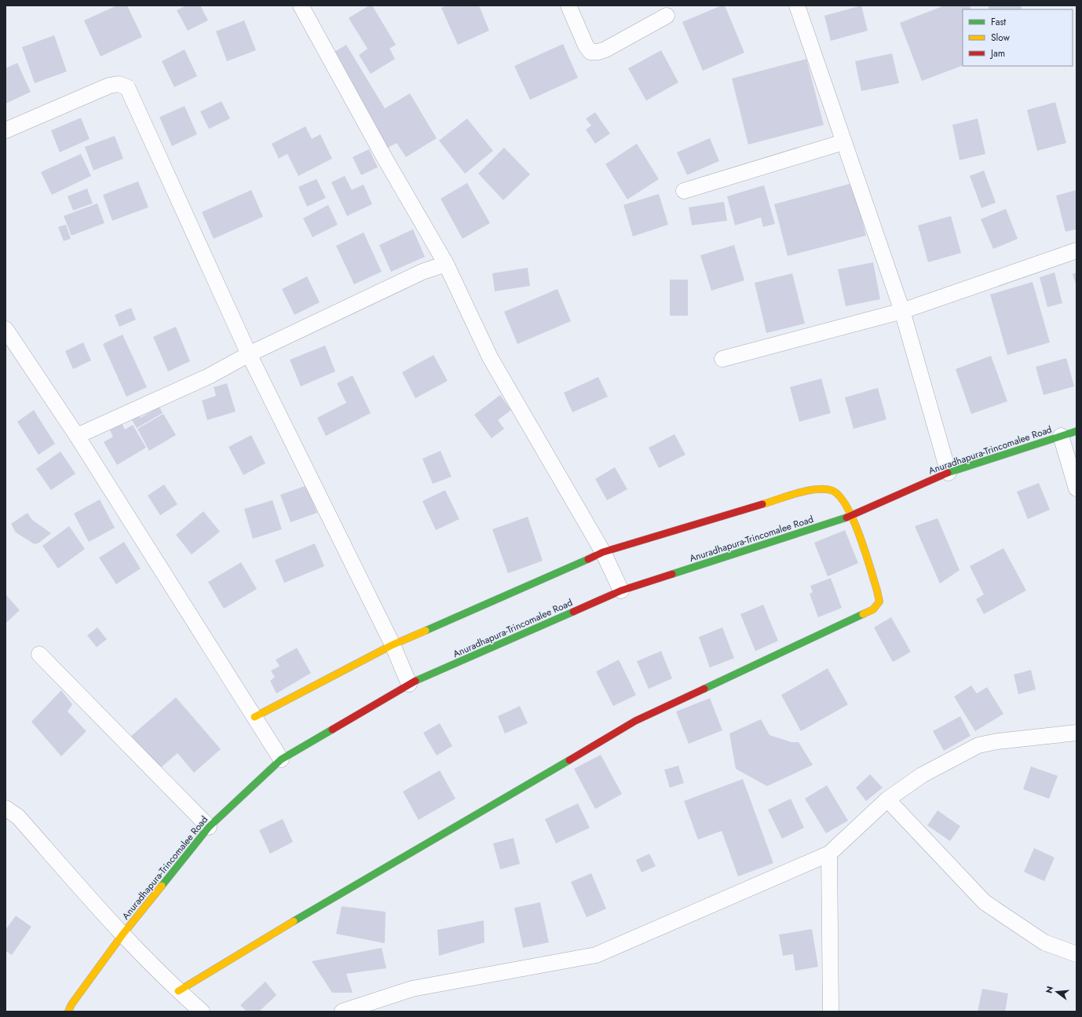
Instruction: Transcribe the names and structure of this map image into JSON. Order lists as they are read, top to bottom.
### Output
{
  "streets": {
    "main road": ["Anuradhapura-Trincomalee Road"]
  },
  "legend": ["Fast", "Slow", "Jam"],
  "north": "left"
}
